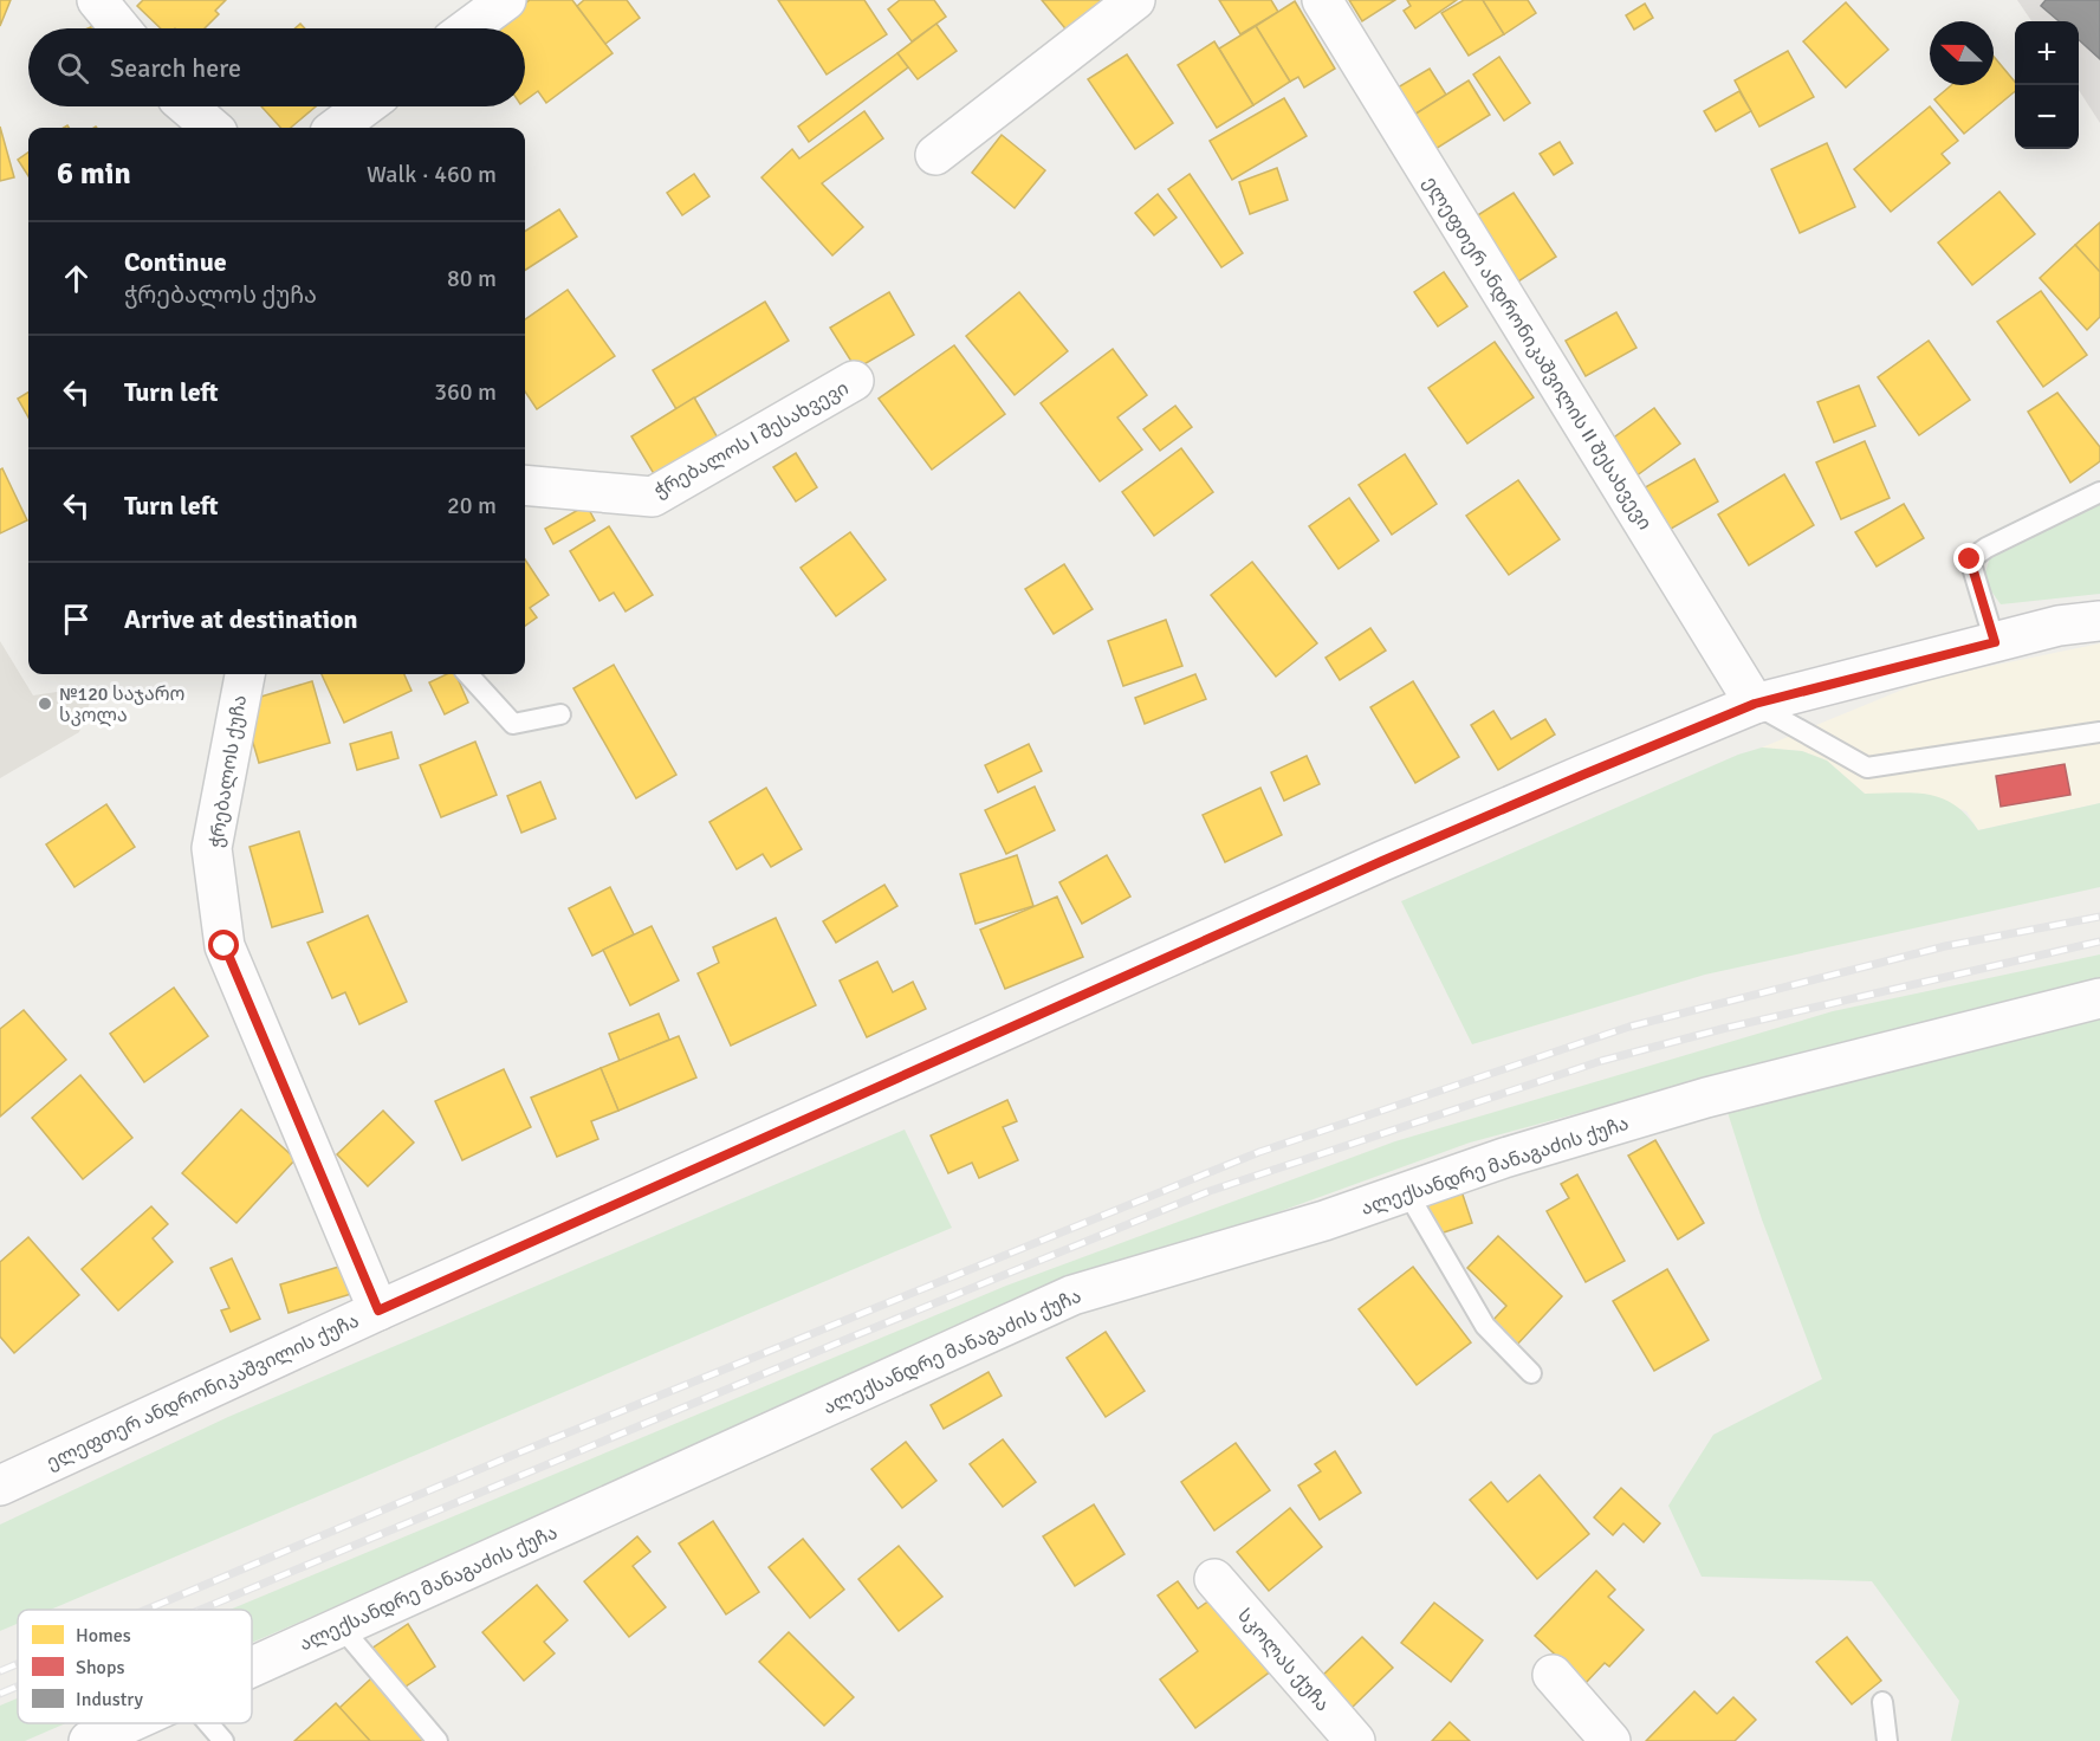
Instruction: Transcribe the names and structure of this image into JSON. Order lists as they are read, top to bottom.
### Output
{
  "streets": {
    "street": [
      "ელეფთერ ანდრონიკაშვილის II შესახვევი",
      "ჭრებალოს I შესახვევი",
      "ჭრებალოს ქუჩა",
      "ალექსანდრე მანაგაძის ქუჩა",
      "ელეფთერ ანდრონიკაშვილის ქუჩა",
      "სკოლას ქუჩა"
    ]
  },
  "crossings": [
    ["ელეფთერ ანდრონიკაშვილის II შესახვევი", "ელეფთერ ანდრონიკაშვილის ქუჩა"],
    ["ჭრებალოს ქუჩა", "ელეფთერ ანდრონიკაშვილის ქუჩა"]
  ],
  "places": ["№120 საჯარო სკოლა"],
  "legend": ["Homes", "Shops", "Industry"],
  "north": "left",
  "page": {
    "map_buttons": ["+", "−"],
    "search": "Search here",
    "heading": ["6 min", "Walk · 460 m"],
    "list": [
      ["Continue", "ჭრებალოს ქუჩა", "80 m"],
      ["Turn left", "360 m"],
      ["Turn left", "20 m"],
      "Arrive at destination"
    ]
  }
}
